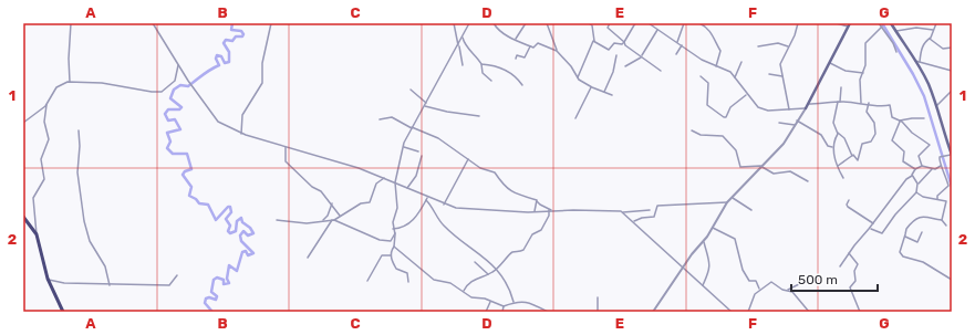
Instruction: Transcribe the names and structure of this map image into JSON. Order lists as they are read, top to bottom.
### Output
{
  "scale_bar": "500 m",
  "grid": {
    "columns": [
      "A",
      "B",
      "C",
      "D",
      "E",
      "F",
      "G"
    ],
    "rows": ["1", "2"]
  }
}
